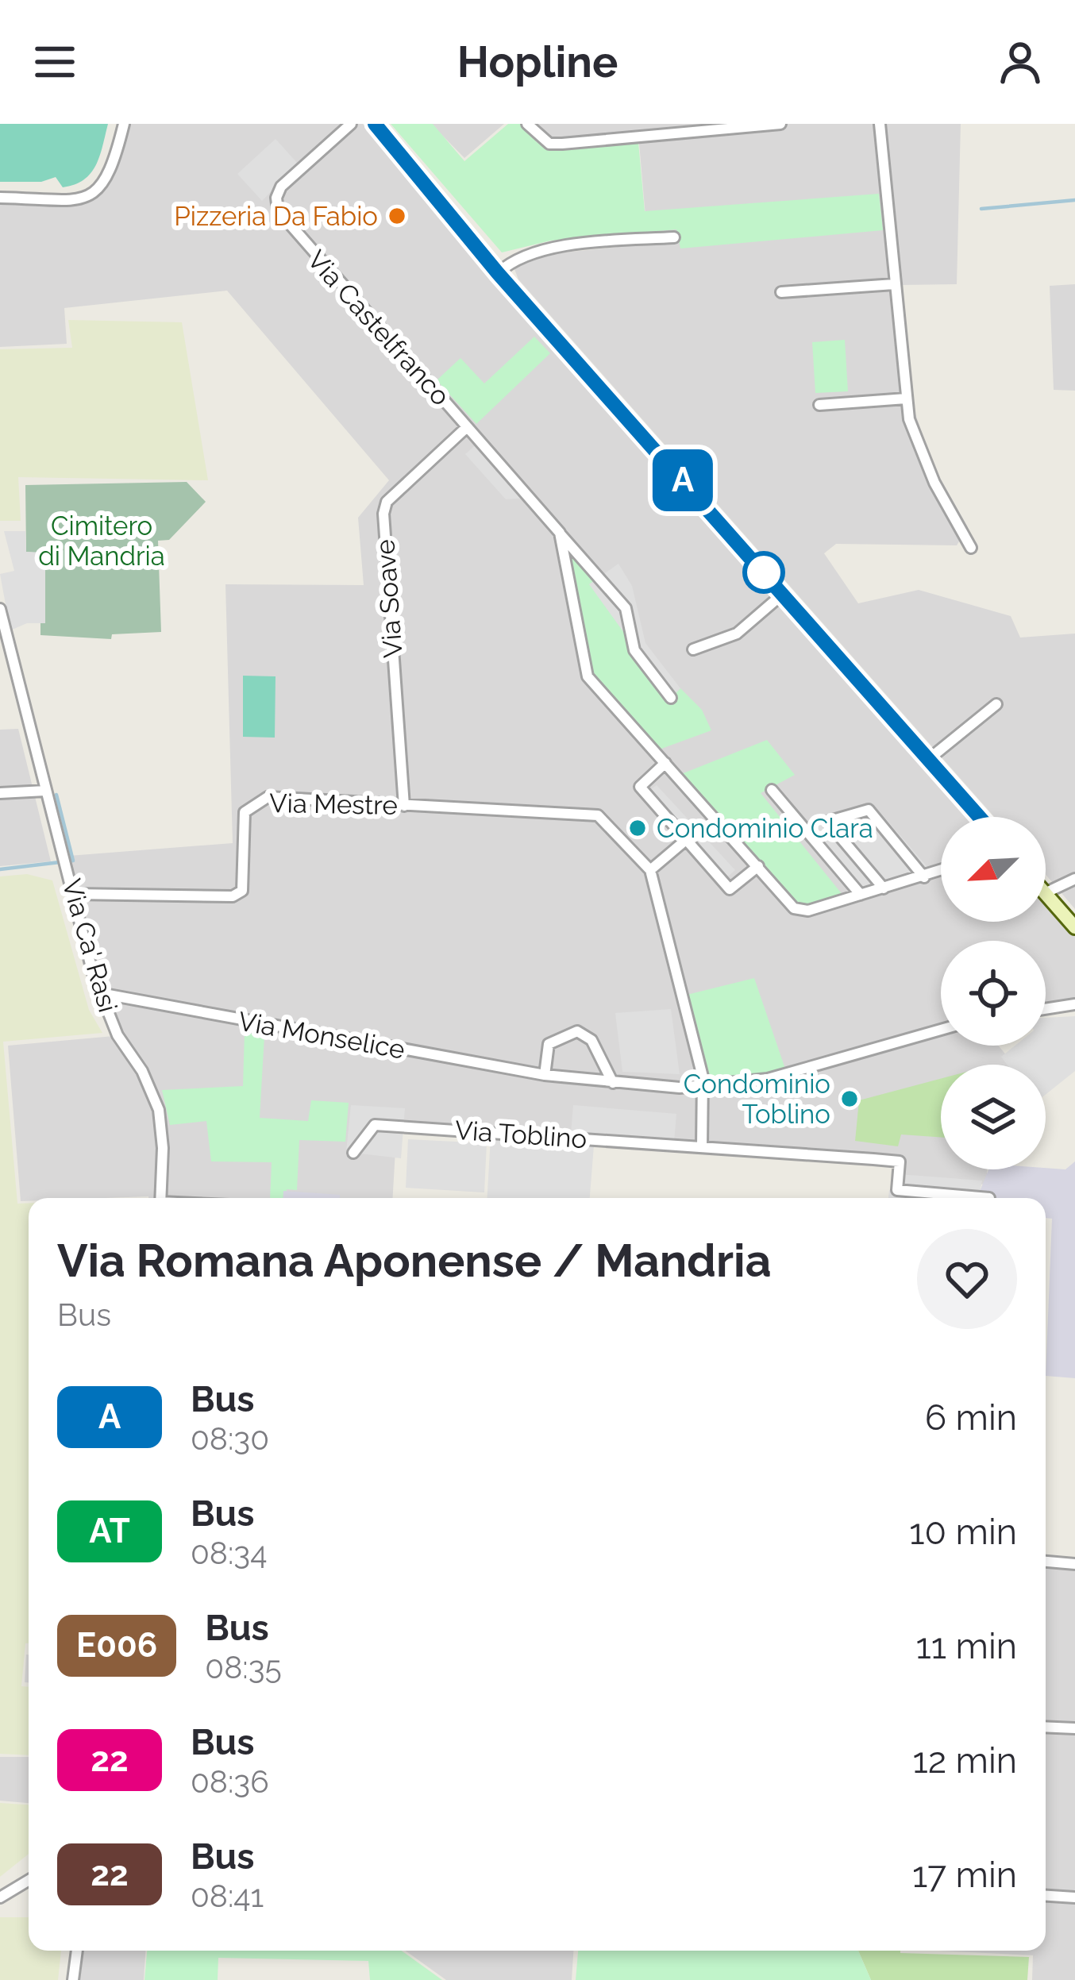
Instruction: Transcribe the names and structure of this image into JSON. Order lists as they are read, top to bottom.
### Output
{
  "streets": {
    "street": [
      "Via Castelfranco",
      "Via Soave",
      "Via Mestre",
      "Via Ca' Rasi",
      "Via Monselice",
      "Via Toblino"
    ]
  },
  "crossings": [
    ["Via Castelfranco", "Via Soave"],
    ["Via Soave", "Via Mestre"],
    ["Via Mestre", "Via Ca' Rasi"],
    ["Via Mestre", "Via Monselice"],
    ["Via Ca' Rasi", "Via Monselice"]
  ],
  "parks": ["Cimitero di Mandria"],
  "places": ["Pizzeria Da Fabio", "Condominio Clara", "Condominio Toblino"],
  "lines": ["bus line A"],
  "north": "bottom left",
  "page": {
    "header": "Hopline",
    "on_map": "A",
    "heading": ["Via Romana Aponense / Mandria", "Bus"],
    "list": [
      {
        "mark": "A",
        "name": "Bus",
        "note": "08:30",
        "value": "6 min"
      },
      {
        "mark": "AT",
        "name": "Bus",
        "note": "08:34",
        "value": "10 min"
      },
      {
        "mark": "E006",
        "name": "Bus",
        "note": "08:35",
        "value": "11 min"
      },
      {
        "mark": "22",
        "name": "Bus",
        "note": "08:36",
        "value": "12 min"
      },
      {
        "mark": "22",
        "name": "Bus",
        "note": "08:41",
        "value": "17 min"
      }
    ]
  }
}
